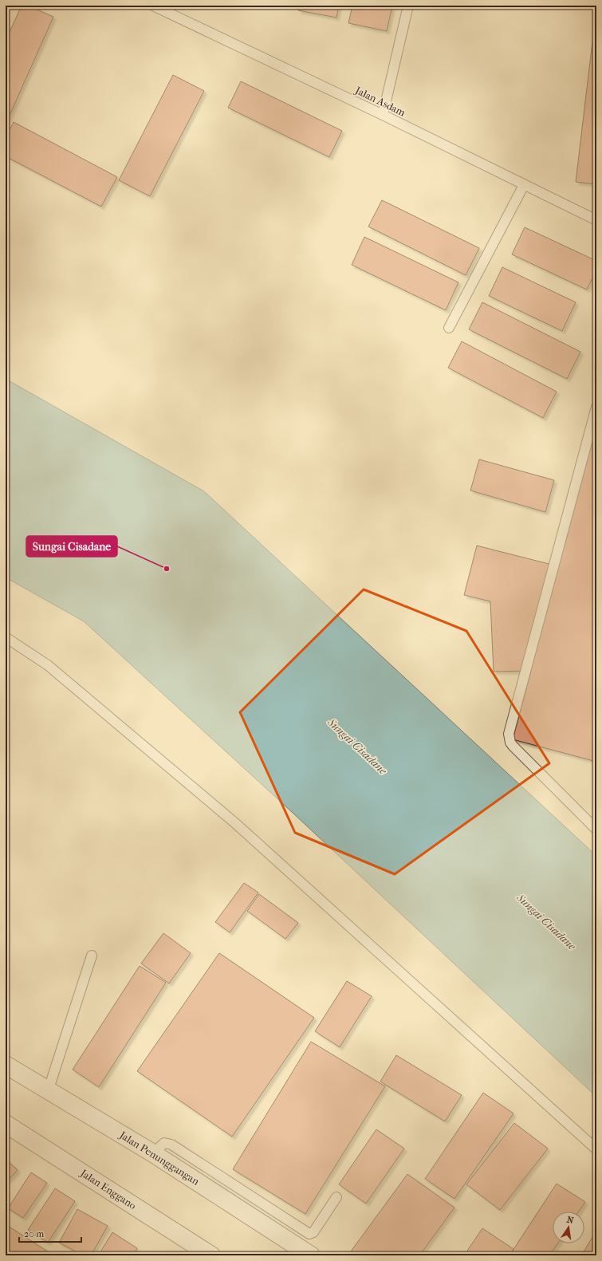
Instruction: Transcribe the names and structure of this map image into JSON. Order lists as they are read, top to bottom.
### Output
{
  "streets": {
    "street": ["Jalan Penunggangan", "Jalan Enggano"],
    "lane": ["Jalan Asdam"]
  },
  "water": ["Sungai Cisadane"],
  "places": ["Sungai Cisadane"],
  "scale_bar": "20 m",
  "north": "top"
}
